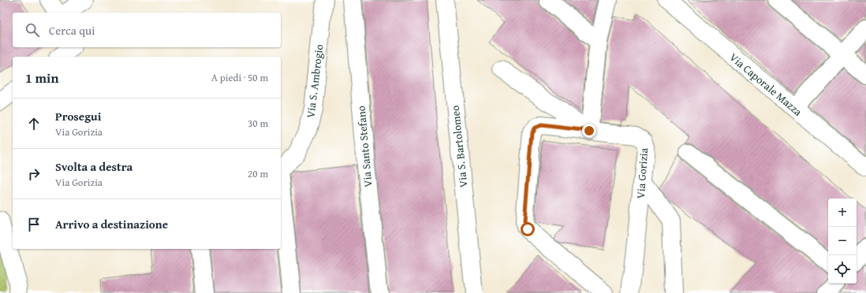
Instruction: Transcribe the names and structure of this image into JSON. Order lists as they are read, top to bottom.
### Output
{
  "streets": {
    "street": [
      "Via S. Ambrogio",
      "Via Caporale Mazza",
      "Via Santo Stefano",
      "Via S. Bartolomeo",
      "Via Gorizia"
    ]
  },
  "page": {
    "search": "Cerca qui",
    "heading": ["1 min", "A piedi · 50 m"],
    "list": [
      ["Prosegui", "Via Gorizia", "30 m"],
      ["Svolta a destra", "Via Gorizia", "20 m"],
      "Arrivo a destinazione"
    ],
    "map_buttons": ["+", "−"]
  }
}
